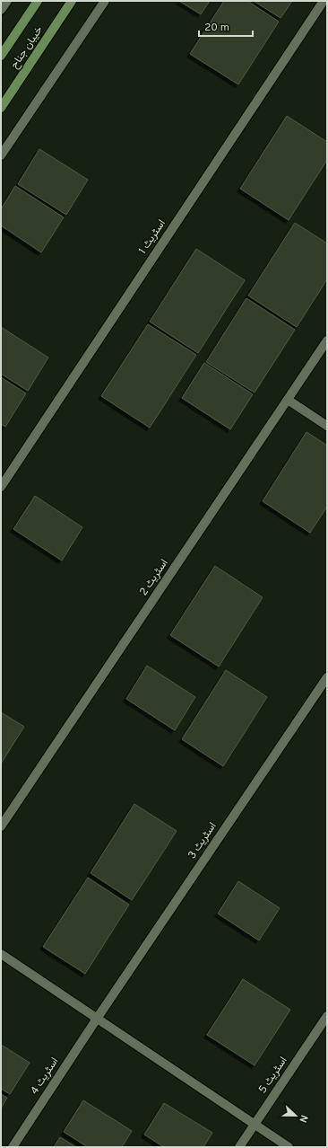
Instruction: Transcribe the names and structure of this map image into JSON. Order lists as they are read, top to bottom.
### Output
{
  "streets": {
    "main road": ["خیبان جناح"],
    "street": [
      "اسٹریٹ 1",
      "اسٹریٹ 2",
      "اسٹریٹ 3",
      "اسٹریٹ 5",
      "اسٹریٹ 4"
    ]
  },
  "crossings": [
    ["اسٹریٹ 3", "اسٹریٹ 4"]
  ],
  "scale_bar": "20 m",
  "north": "right"
}
